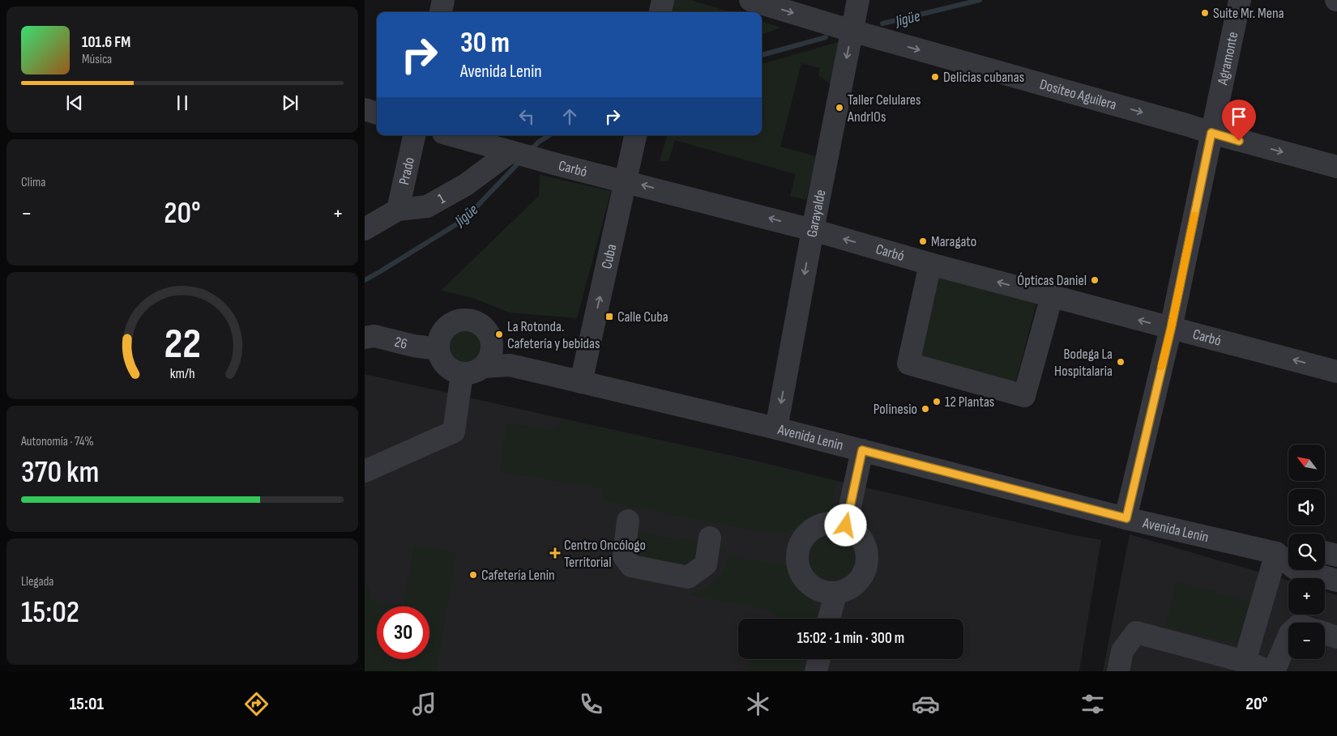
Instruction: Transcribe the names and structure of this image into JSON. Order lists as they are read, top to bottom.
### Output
{
  "streets": {
    "street": [
      "Agramonte",
      "Dositeo Aguilera",
      "Carbó",
      "Prado",
      "1",
      "Garayalde",
      "Cuba",
      "26",
      "Avenida Lenin"
    ]
  },
  "crossings": [
    ["Agramonte", "Dositeo Aguilera"],
    ["Agramonte", "Carbó"],
    ["Agramonte", "Avenida Lenin"],
    ["Dositeo Aguilera", "Garayalde"],
    ["Carbó", "1"],
    ["Carbó", "Garayalde"],
    ["Carbó", "Cuba"],
    ["Prado", "1"],
    ["Garayalde", "Avenida Lenin"],
    ["Cuba", "Avenida Lenin"],
    ["26", "Avenida Lenin"]
  ],
  "one_way": [
    "Dositeo Aguilera",
    "Carbó",
    "Garayalde",
    "Cuba"
  ],
  "water": ["Jigüe"],
  "places": {
    "other": [
      "Suite Mr. Mena",
      "Delicias cubanas",
      "Taller Celulares AndrIOs",
      "Maragato",
      "Ópticas Daniel",
      "La Rotonda. Cafetería y bebidas",
      "Bodega La Hospitalaria",
      "12 Plantas",
      "Polinesio",
      "Cafetería Lenin"
    ],
    "transit": ["Calle Cuba"],
    "health": ["Centro Oncólogo Territorial"]
  },
  "north": "top left",
  "page": {
    "turn": ["30 m", "Avenida Lenin"],
    "song": ["101.6 FM", "Música"],
    "tile": [
      "Clima",
      ["Autonomía · 74%", "370 km"],
      ["Llegada", "15:02"]
    ],
    "heat": ["−", "20°", "+"],
    "map_buttons": ["+", "−"],
    "limit": "30",
    "trip": "15:02 · 1 min · 300 m",
    "tabs": ["15:01", "20°"],
    "gauge": ["22", "km/h"]
  }
}
